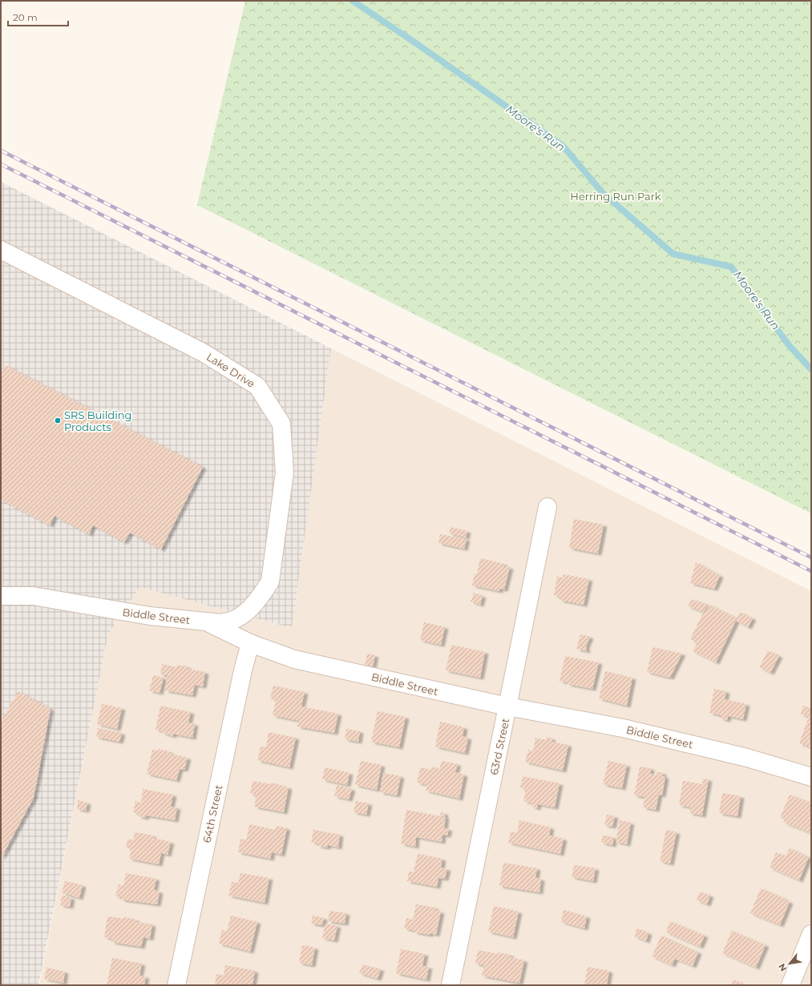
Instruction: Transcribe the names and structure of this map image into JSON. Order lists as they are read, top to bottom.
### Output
{
  "streets": {
    "street": [
      "Lake Drive",
      "Biddle Street",
      "63rd Street",
      "64th Street"
    ]
  },
  "crossings": [
    ["Lake Drive", "Biddle Street"],
    ["Biddle Street", "63rd Street"],
    ["Biddle Street", "64th Street"]
  ],
  "water": ["Moore's Run"],
  "parks": ["Herring Run Park"],
  "places": ["SRS Building Products"],
  "scale_bar": "20 m",
  "north": "bottom left"
}
